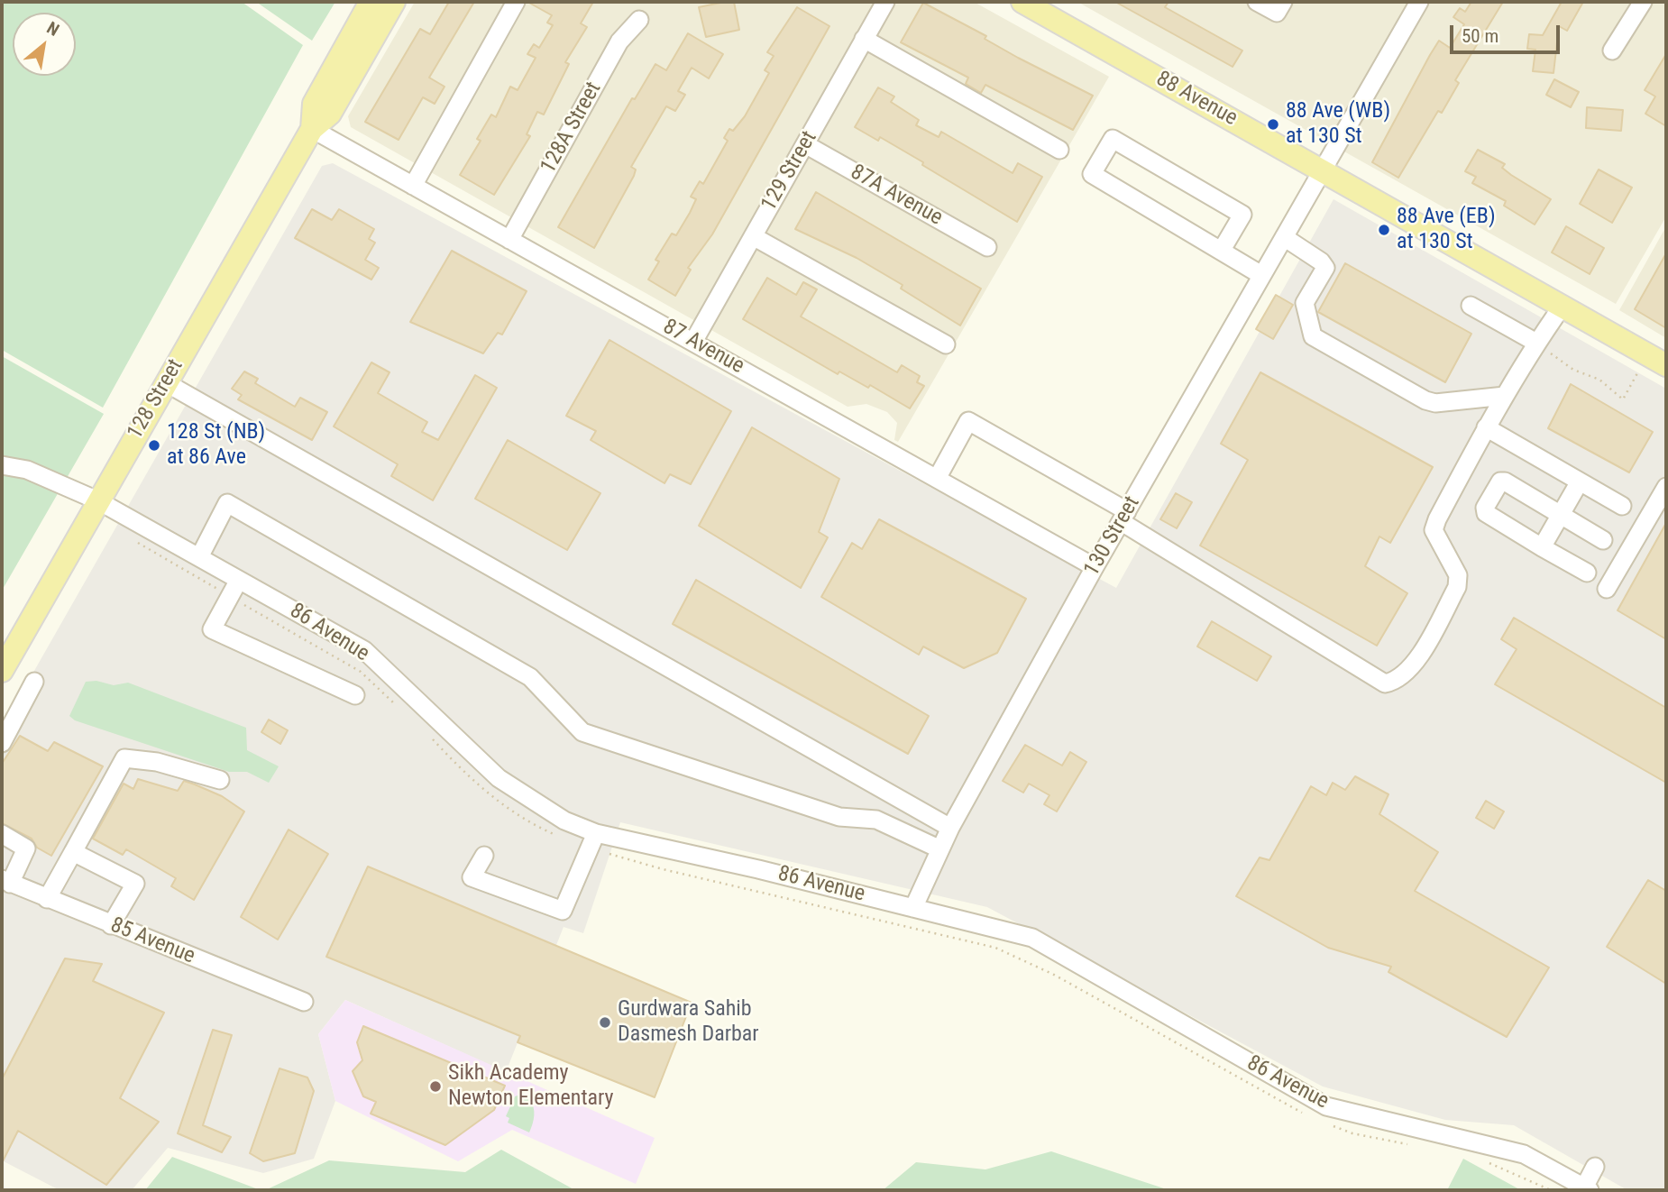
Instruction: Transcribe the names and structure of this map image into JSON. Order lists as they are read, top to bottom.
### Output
{
  "streets": {
    "main road": ["88 Avenue", "128 Street"],
    "street": [
      "128A Street",
      "129 Street",
      "87A Avenue",
      "87 Avenue",
      "130 Street",
      "86 Avenue",
      "85 Avenue"
    ]
  },
  "crossings": [
    ["88 Avenue", "130 Street"],
    ["128A Street", "87 Avenue"],
    ["129 Street", "87A Avenue"],
    ["129 Street", "87 Avenue"],
    ["87 Avenue", "128 Street"],
    ["87 Avenue", "130 Street"],
    ["128 Street", "86 Avenue"],
    ["130 Street", "86 Avenue"]
  ],
  "places": [
    "88 Ave (WB) at 130 St",
    "88 Ave (EB) at 130 St",
    "128 St (NB) at 86 Ave",
    "Gurdwara Sahib Dasmesh Darbar",
    "Sikh Academy Newton Elementary"
  ],
  "scale_bar": "50 m",
  "north": "top right"
}
